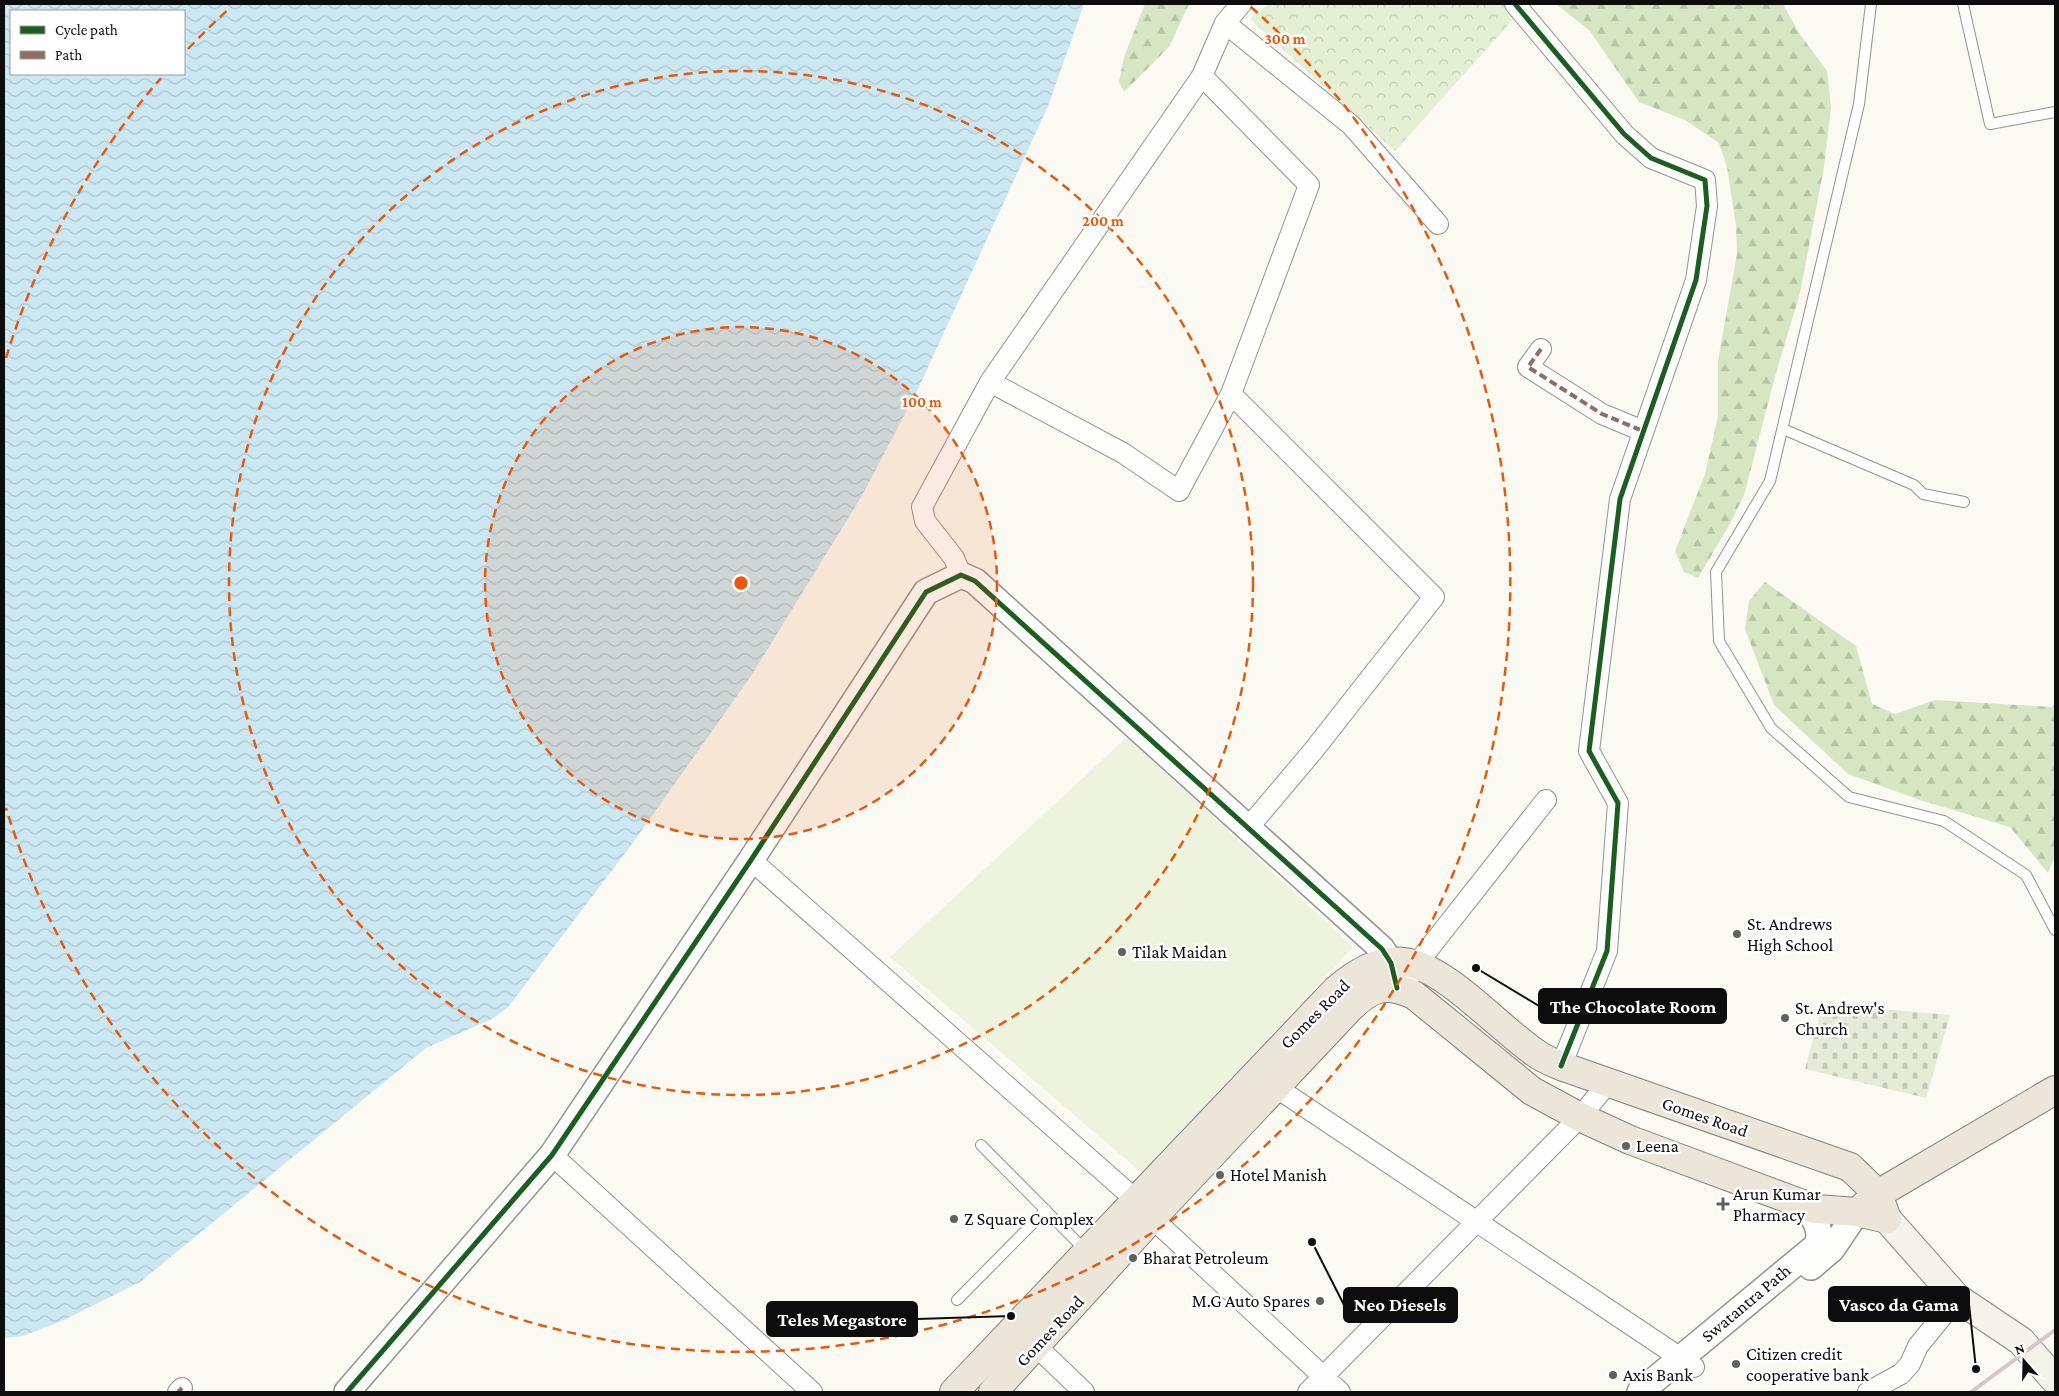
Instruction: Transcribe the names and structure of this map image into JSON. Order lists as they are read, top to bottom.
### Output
{
  "streets": {
    "main road": ["Gomes Road"],
    "street": ["Swatantra Path"]
  },
  "places": {
    "other": [
      "St. Andrews High School",
      "Tilak Maidan",
      "The Chocolate Room",
      "St. Andrew's Church",
      "Leena",
      "Hotel Manish",
      "Z Square Complex",
      "Neo Diesels",
      "Bharat Petroleum",
      "M.G Auto Spares",
      "Teles Megastore",
      "Citizen credit cooperative bank",
      "Vasco da Gama",
      "Axis Bank"
    ],
    "health": ["Arun Kumar Pharmacy"]
  },
  "legend": ["Cycle path", "Path"],
  "north": "top",
  "rings": ["300 m", "200 m", "100 m"]
}
